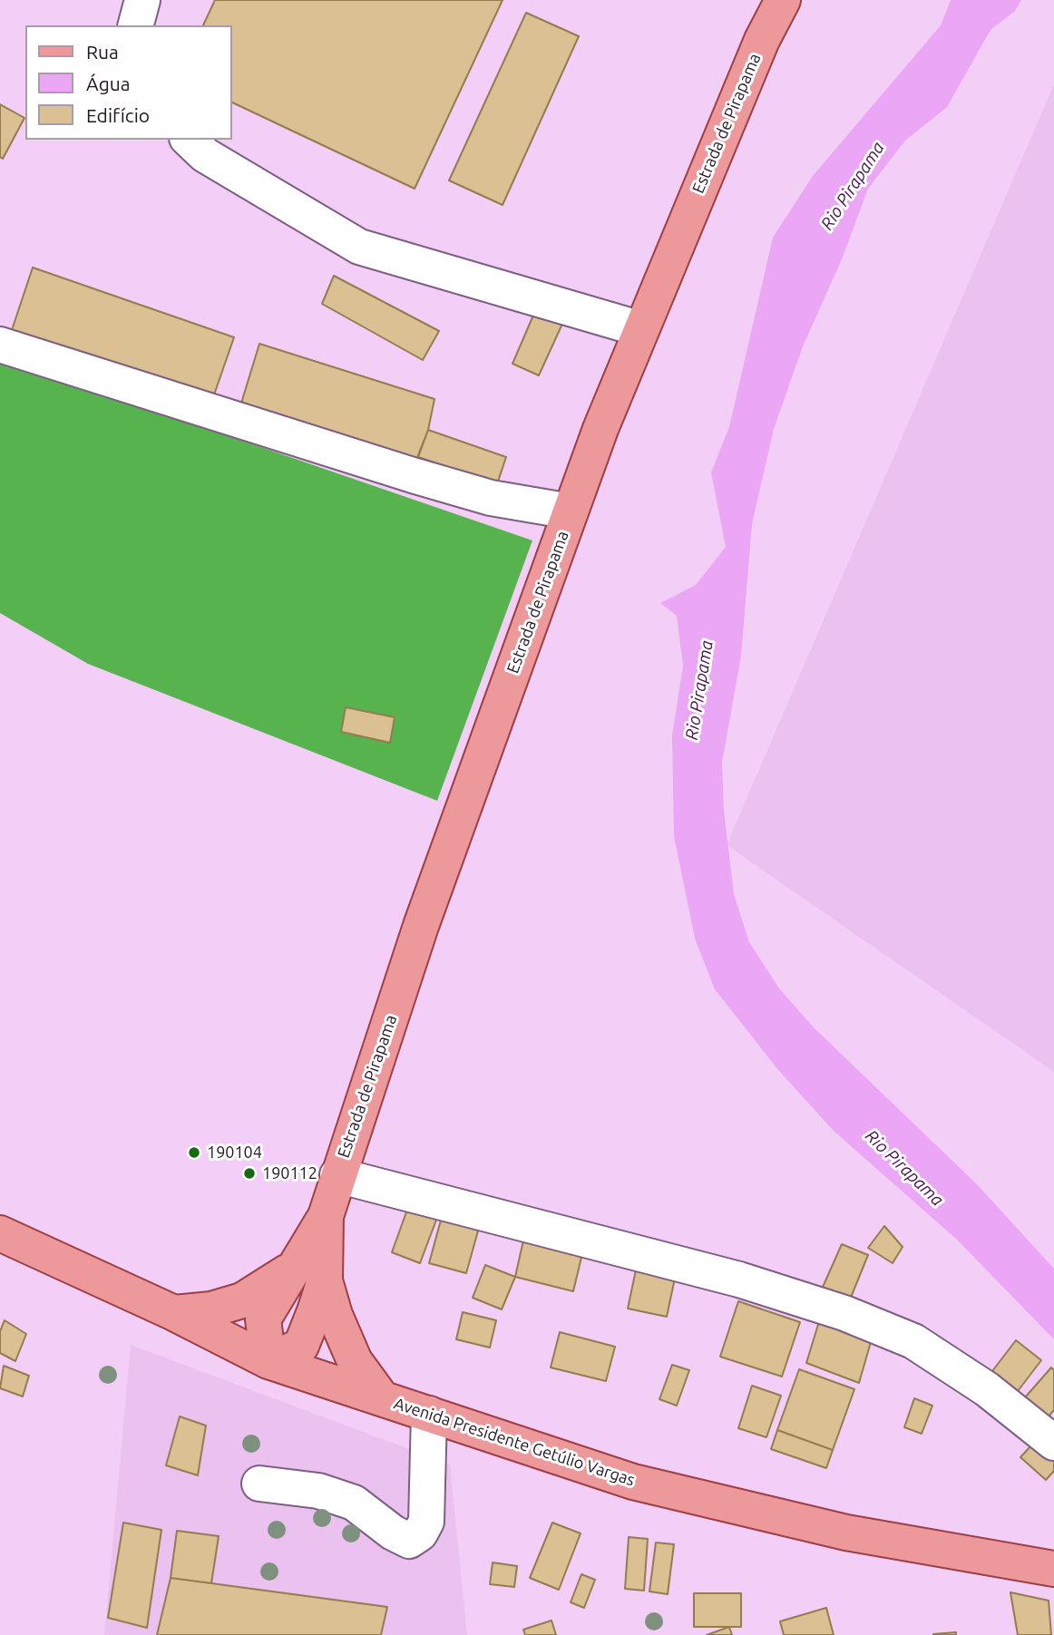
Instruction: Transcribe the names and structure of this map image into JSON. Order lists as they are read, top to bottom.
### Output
{
  "streets": {
    "main road": ["Estrada de Pirapama", "Avenida Presidente Getúlio Vargas"]
  },
  "crossings": [
    ["Estrada de Pirapama", "Avenida Presidente Getúlio Vargas"]
  ],
  "water": ["Rio Pirapama"],
  "places": ["190104", "190112"],
  "legend": ["Rua", "Água", "Edifício"]
}
